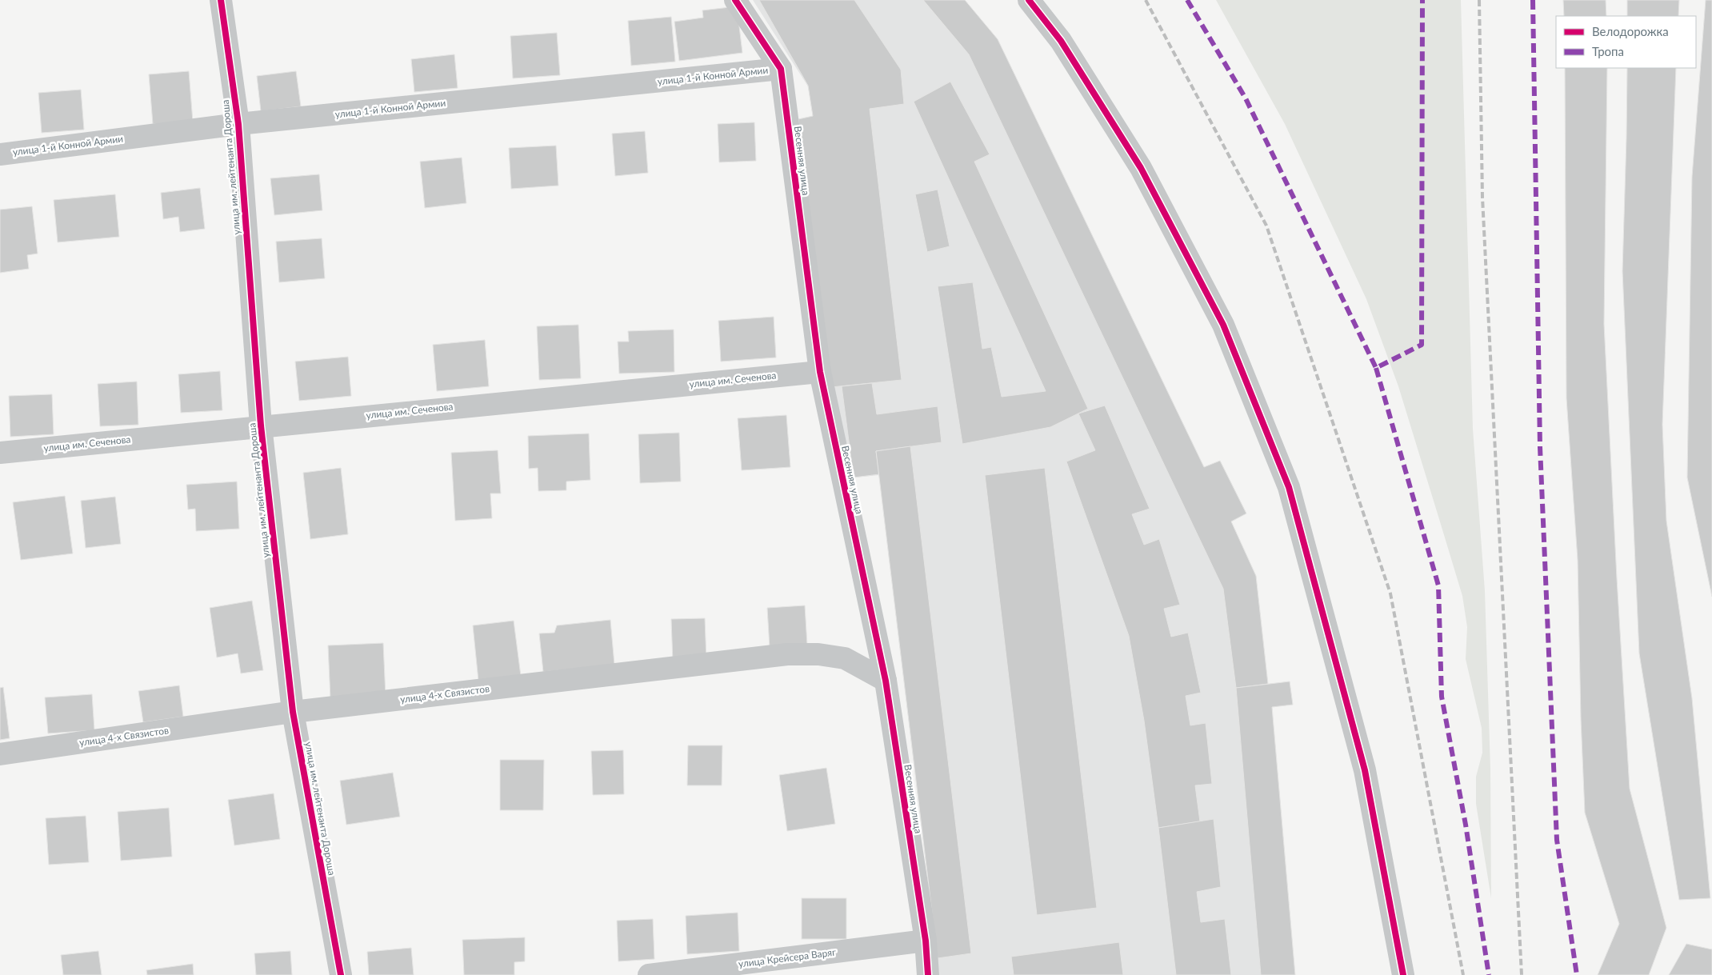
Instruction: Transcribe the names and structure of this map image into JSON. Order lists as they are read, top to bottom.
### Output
{
  "streets": {
    "street": [
      "улица 1-й Конной Армии",
      "Весенняя улица",
      "улица им. лейтенанта Дороша",
      "улица им. Сеченова",
      "улица 4-х Связистов",
      "улица Крейсера Варяг"
    ]
  },
  "crossings": [
    ["улица 1-й Конной Армии", "Весенняя улица"],
    ["улица 1-й Конной Армии", "улица им. лейтенанта Дороша"],
    ["Весенняя улица", "улица им. Сеченова"],
    ["Весенняя улица", "улица 4-х Связистов"],
    ["Весенняя улица", "улица Крейсера Варяг"],
    ["улица им. лейтенанта Дороша", "улица им. Сеченова"],
    ["улица им. лейтенанта Дороша", "улица 4-х Связистов"]
  ],
  "legend": ["Велодорожка", "Тропа"]
}
